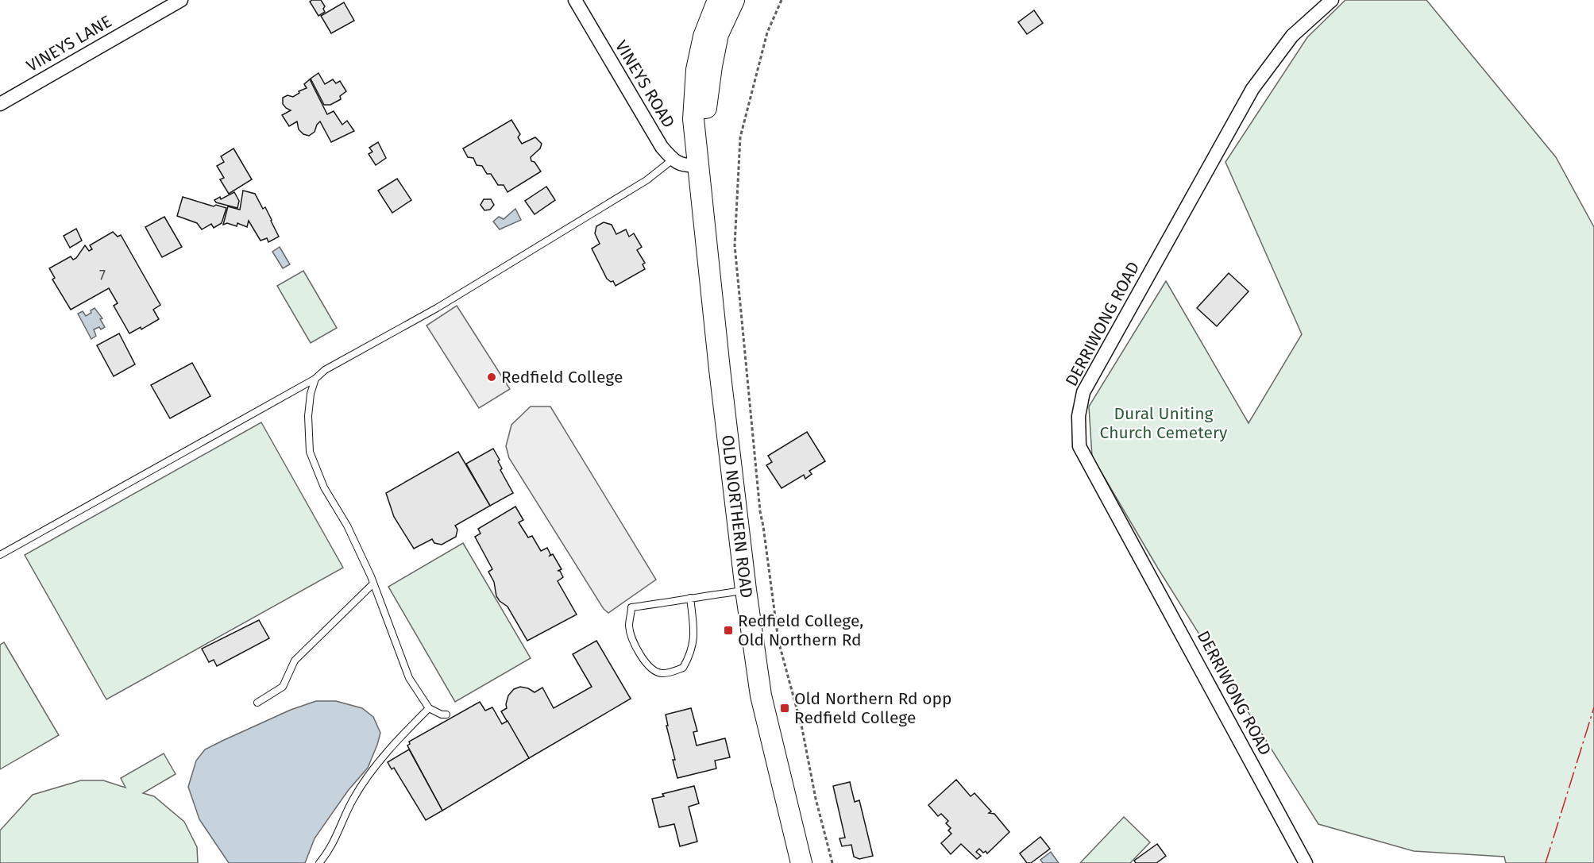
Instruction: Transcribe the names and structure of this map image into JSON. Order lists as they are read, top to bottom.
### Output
{
  "streets": {
    "main road": ["OLD NORTHERN ROAD"],
    "street": ["VINEYS LANE", "VINEYS ROAD", "DERRIWONG ROAD"]
  },
  "parks": ["Dural Uniting Church Cemetery"],
  "places": {
    "other": ["Redfield College"],
    "transit": ["Redfield College, Old Northern Rd", "Old Northern Rd opp Redfield College"]
  },
  "house_numbers": ["7"]
}
